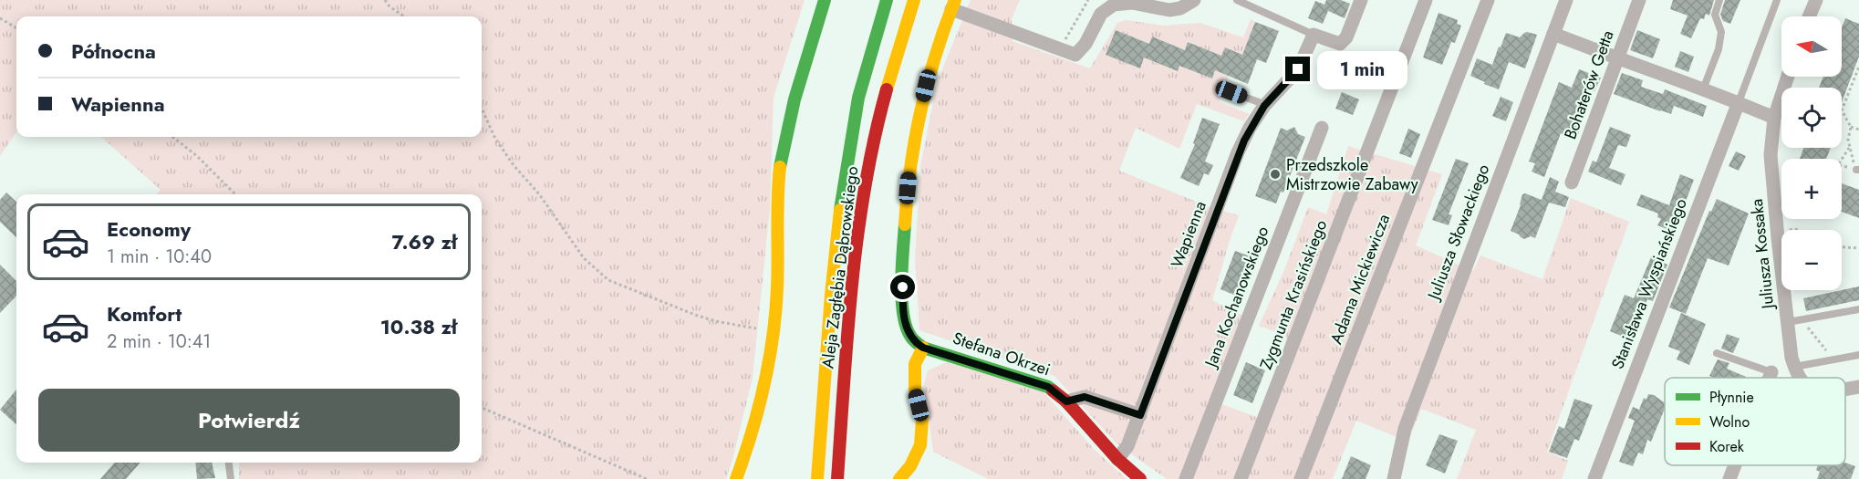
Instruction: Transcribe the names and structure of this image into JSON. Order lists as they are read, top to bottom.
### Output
{
  "streets": {
    "main road": ["Aleja Zagłębia Dąbrowskiego", "Stefana Okrzei"],
    "street": [
      "Bohaterów Getta",
      "Juliusza Słowackiego",
      "Wapienna",
      "Juliusza Kossaka",
      "Adama Mickiewicza",
      "Stanisława Wyspiańskiego",
      "Zygmunta Krasińskiego",
      "Jana Kochanowskiego"
    ]
  },
  "crossings": [
    ["Wapienna", "Stefana Okrzei"]
  ],
  "places": ["Przedszkole Mistrzowie Zabawy"],
  "legend": ["Płynnie", "Wolno", "Korek"],
  "north": "left",
  "page": {
    "map_buttons": ["+", "−"],
    "banner": ["Północna", "Wapienna"],
    "bubble": "1 min",
    "list": [
      {
        "name": "Economy",
        "note": "1 min · 10:40",
        "value": "7.69 zł"
      },
      {
        "name": "Komfort",
        "note": "2 min · 10:41",
        "value": "10.38 zł"
      }
    ],
    "buttons": "Potwierdź"
  }
}
